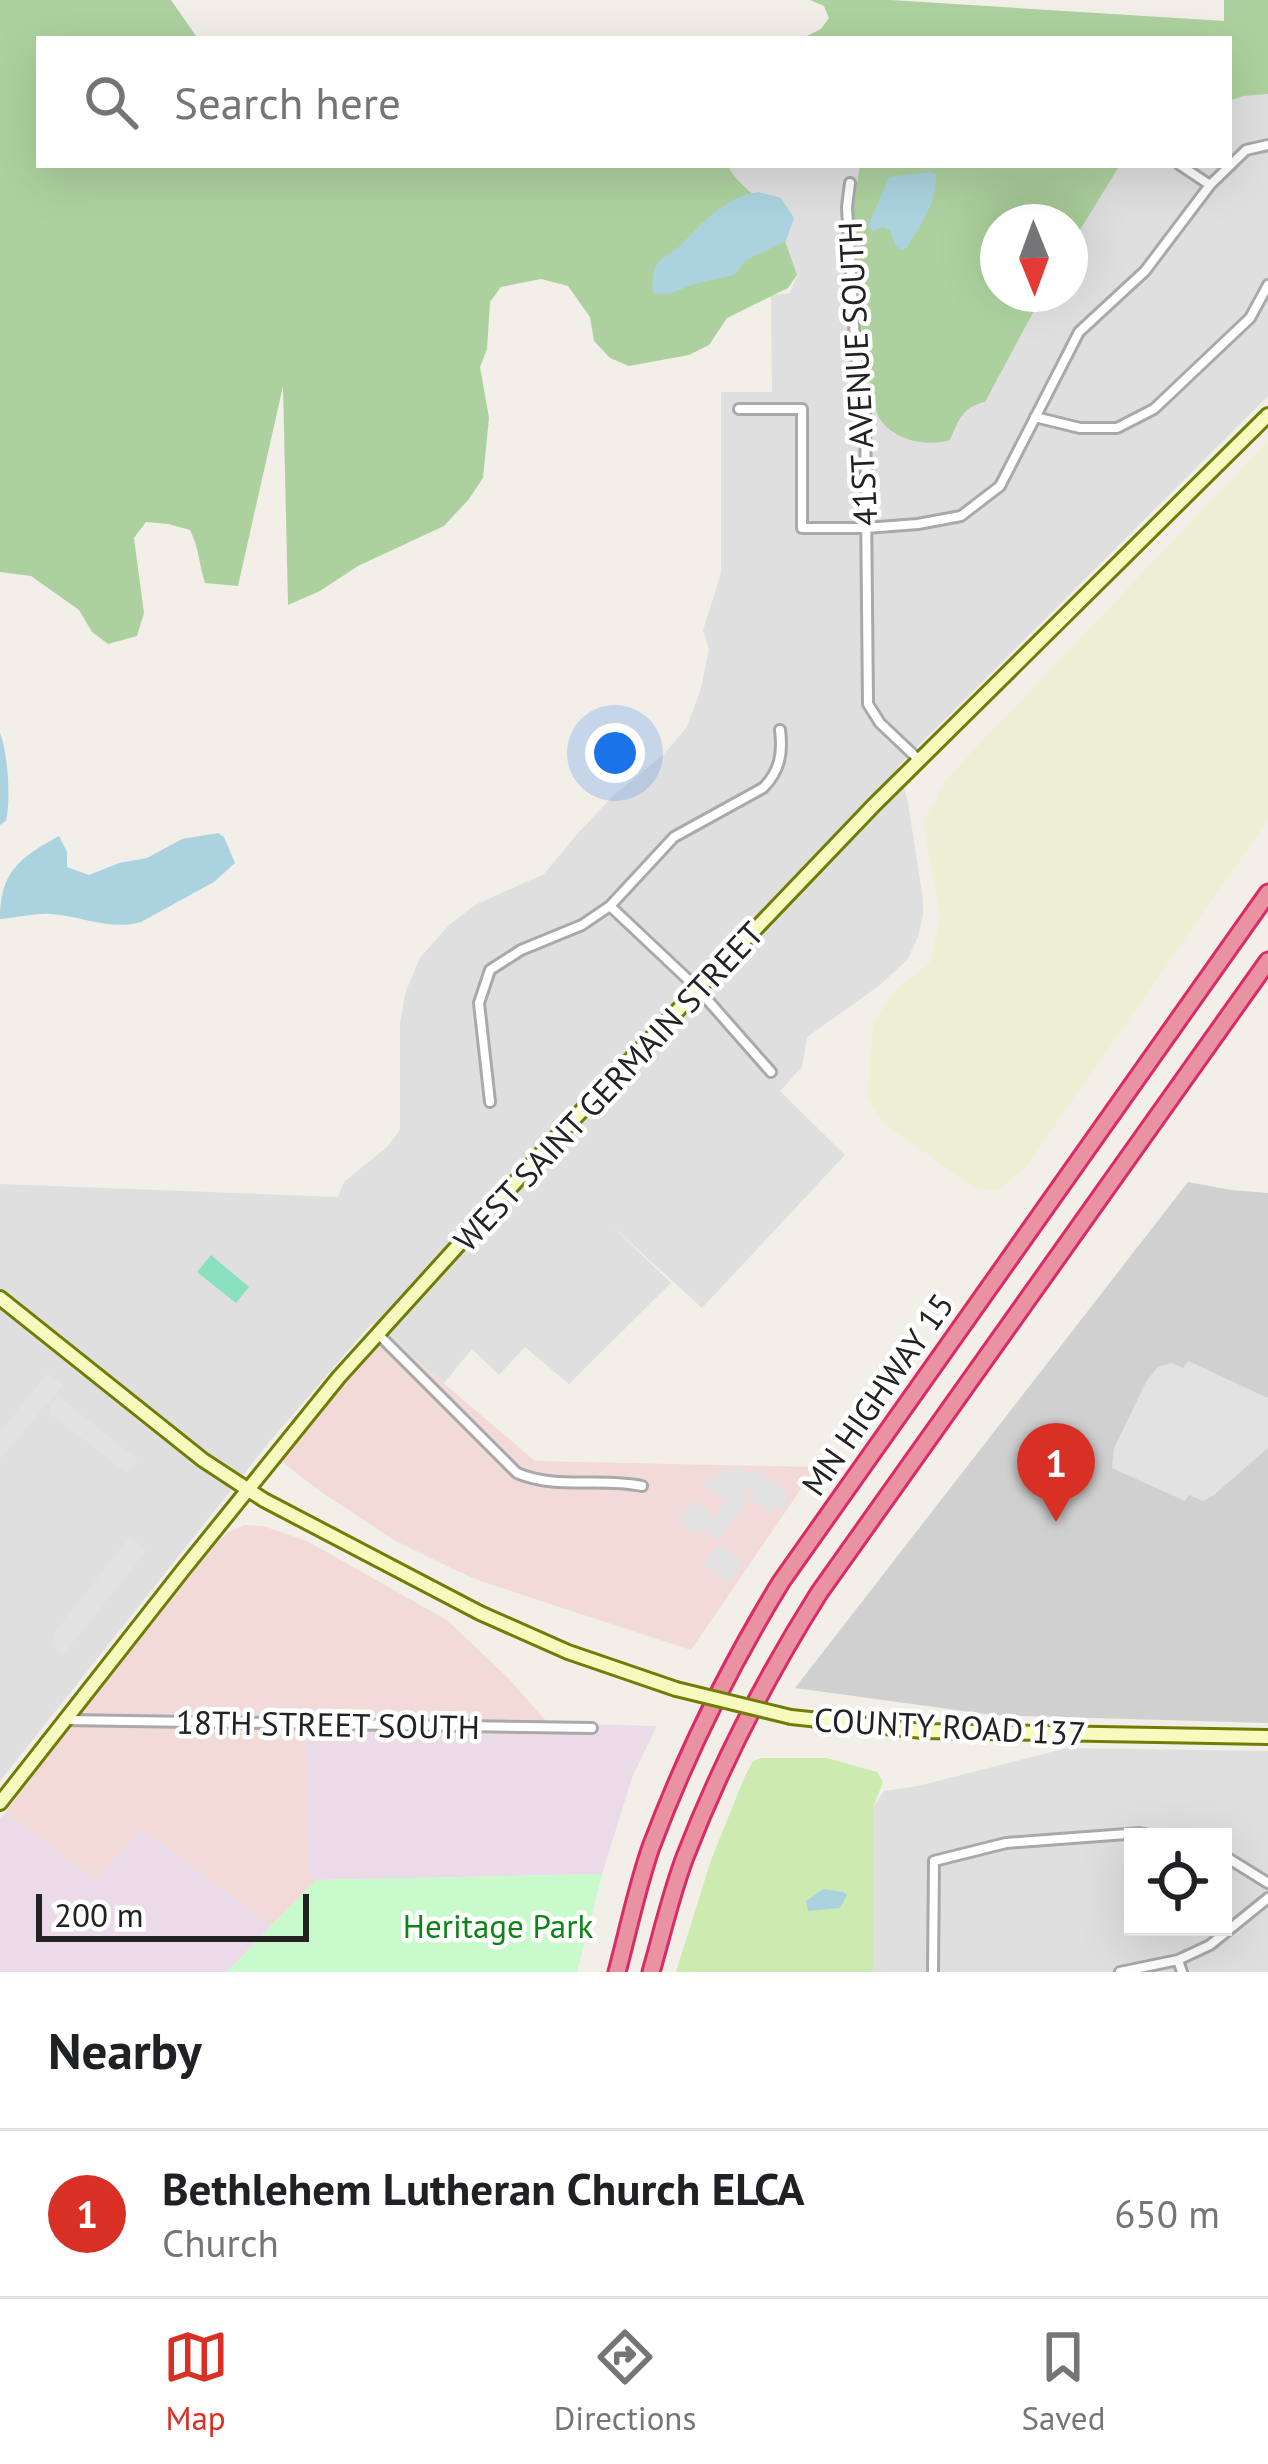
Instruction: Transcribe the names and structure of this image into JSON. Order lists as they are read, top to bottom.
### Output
{
  "streets": {
    "highway": ["MN HIGHWAY 15"],
    "street": [
      "41ST AVENUE SOUTH",
      "WEST SAINT GERMAIN STREET",
      "18TH STREET SOUTH",
      "COUNTY ROAD 137"
    ]
  },
  "crossings": [
    ["41ST AVENUE SOUTH", "WEST SAINT GERMAIN STREET"],
    ["WEST SAINT GERMAIN STREET", "18TH STREET SOUTH"],
    ["WEST SAINT GERMAIN STREET", "COUNTY ROAD 137"]
  ],
  "parks": ["Heritage Park"],
  "scale_bar": "200 m",
  "north": "bottom",
  "page": {
    "search": "Search here",
    "pins": "1",
    "scale": "200 m",
    "heading": "Nearby",
    "list": [
      {
        "mark": "1",
        "name": "Bethlehem Lutheran Church ELCA",
        "note": "Church",
        "value": "650 m"
      }
    ],
    "nav": ["Map", "Directions", "Saved"]
  }
}
